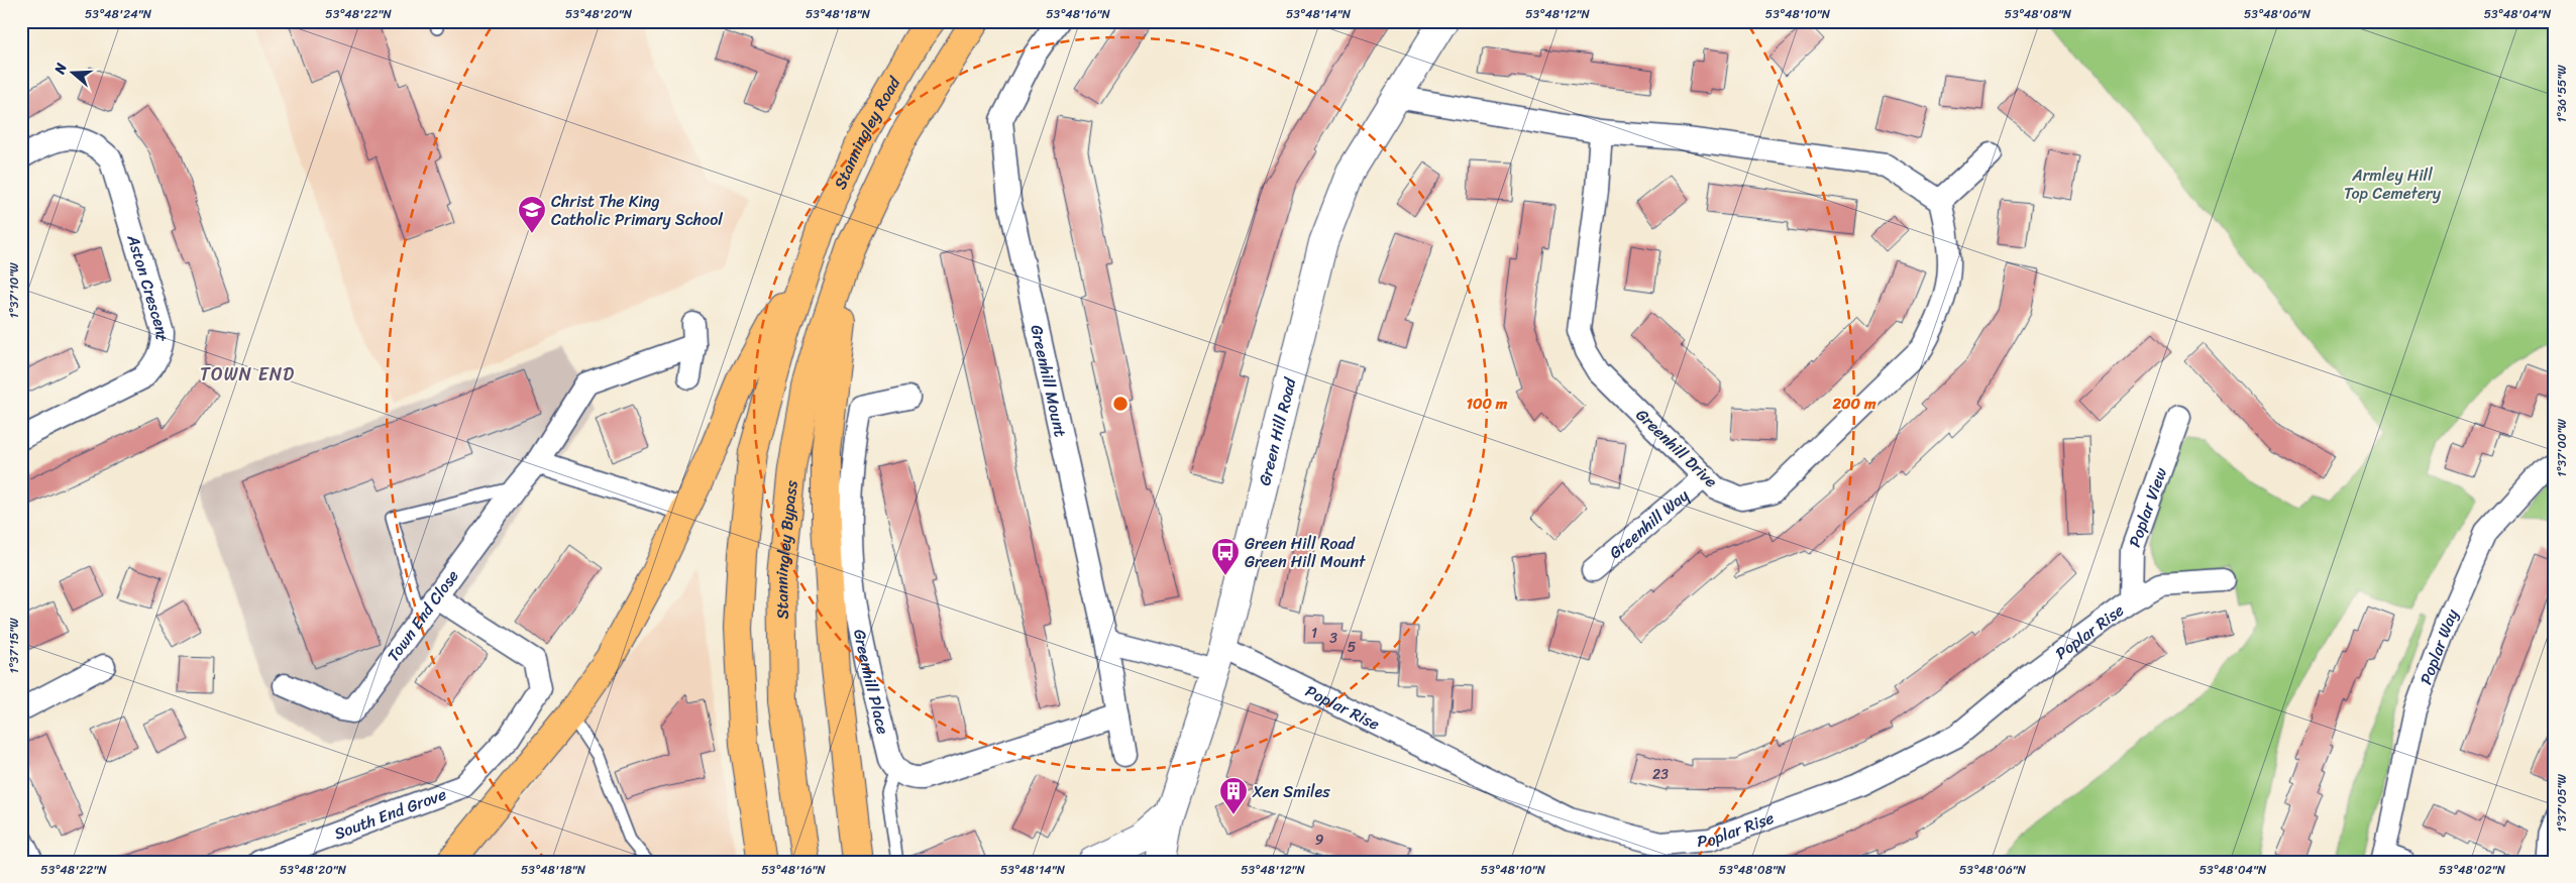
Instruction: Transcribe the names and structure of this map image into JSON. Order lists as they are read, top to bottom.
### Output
{
  "streets": {
    "main road": ["Stanningley Road", "Stanningley Bypass"],
    "street": [
      "Aston Crescent",
      "Greenhill Mount",
      "Green Hill Road",
      "Greenhill Drive",
      "Poplar View",
      "Greenhill Way",
      "Town End Close",
      "Poplar Rise",
      "Poplar Way",
      "Greenhill Place",
      "South End Grove"
    ]
  },
  "crossings": [
    ["Stanningley Road", "Stanningley Bypass"],
    ["Green Hill Road", "Poplar Rise"],
    ["Greenhill Drive", "Greenhill Way"],
    ["Poplar View", "Poplar Rise"],
    ["Town End Close", "South End Grove"]
  ],
  "districts": ["TOWN END"],
  "parks": ["Armley Hill Top Cemetery"],
  "places": {
    "school or university": ["Christ The King Catholic Primary School"],
    "bus stop": ["Green Hill Road Green Hill Mount"],
    "building": ["Xen Smiles"]
  },
  "house_numbers": [
    "1",
    "3",
    "5",
    "23",
    "9"
  ],
  "north": "left",
  "coordinates": [
    "53°48'24\"N",
    "53°48'22\"N",
    "53°48'20\"N",
    "53°48'18\"N",
    "53°48'16\"N",
    "53°48'14\"N",
    "53°48'12\"N",
    "53°48'10\"N",
    "53°48'08\"N",
    "53°48'06\"N",
    "53°48'04\"N",
    "1°36'55\"W",
    "1°37'10\"W",
    "1°37'00\"W",
    "1°37'15\"W",
    "1°37'05\"W",
    "53°48'02\"N"
  ],
  "rings": ["100 m", "200 m"]
}
